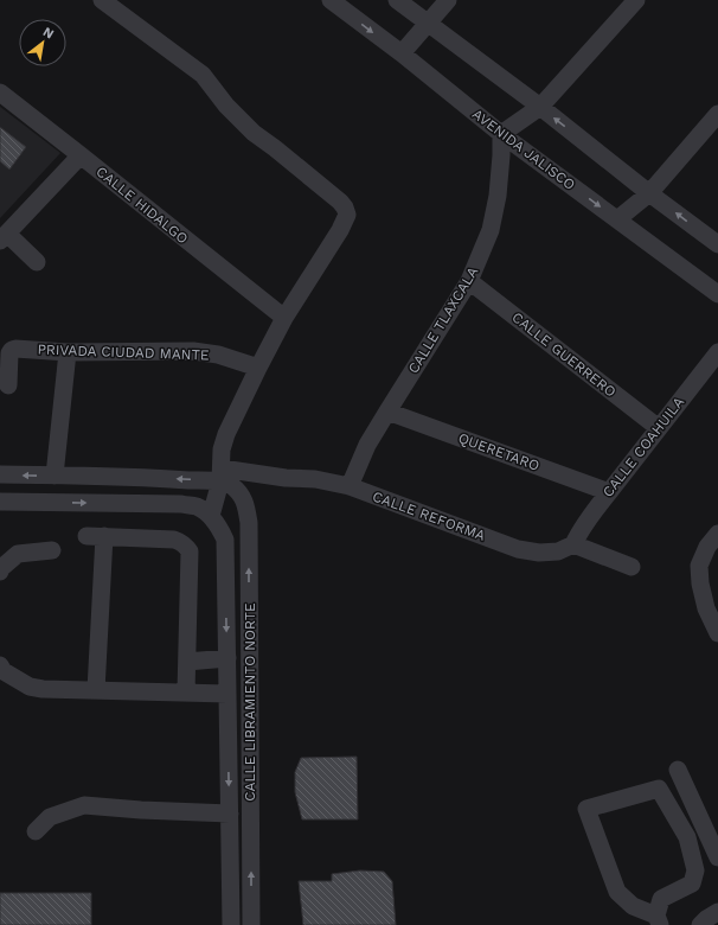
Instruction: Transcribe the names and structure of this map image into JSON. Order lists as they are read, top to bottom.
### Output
{
  "streets": {
    "street": [
      "AVENIDA JALISCO",
      "CALLE HIDALGO",
      "CALLE TLAXCALA",
      "PRIVADA CIUDAD MANTE",
      "CALLE GUERRERO",
      "CALLE COAHUILA",
      "QUERETARO",
      "CALLE REFORMA",
      "CALLE LIBRAMIENTO NORTE"
    ]
  },
  "crossings": [
    ["AVENIDA JALISCO", "CALLE TLAXCALA"],
    ["CALLE TLAXCALA", "CALLE GUERRERO"],
    ["CALLE TLAXCALA", "QUERETARO"],
    ["CALLE TLAXCALA", "CALLE REFORMA"],
    ["CALLE GUERRERO", "CALLE COAHUILA"],
    ["CALLE COAHUILA", "QUERETARO"],
    ["CALLE COAHUILA", "CALLE REFORMA"],
    ["CALLE REFORMA", "CALLE LIBRAMIENTO NORTE"]
  ],
  "north": "top right"
}
